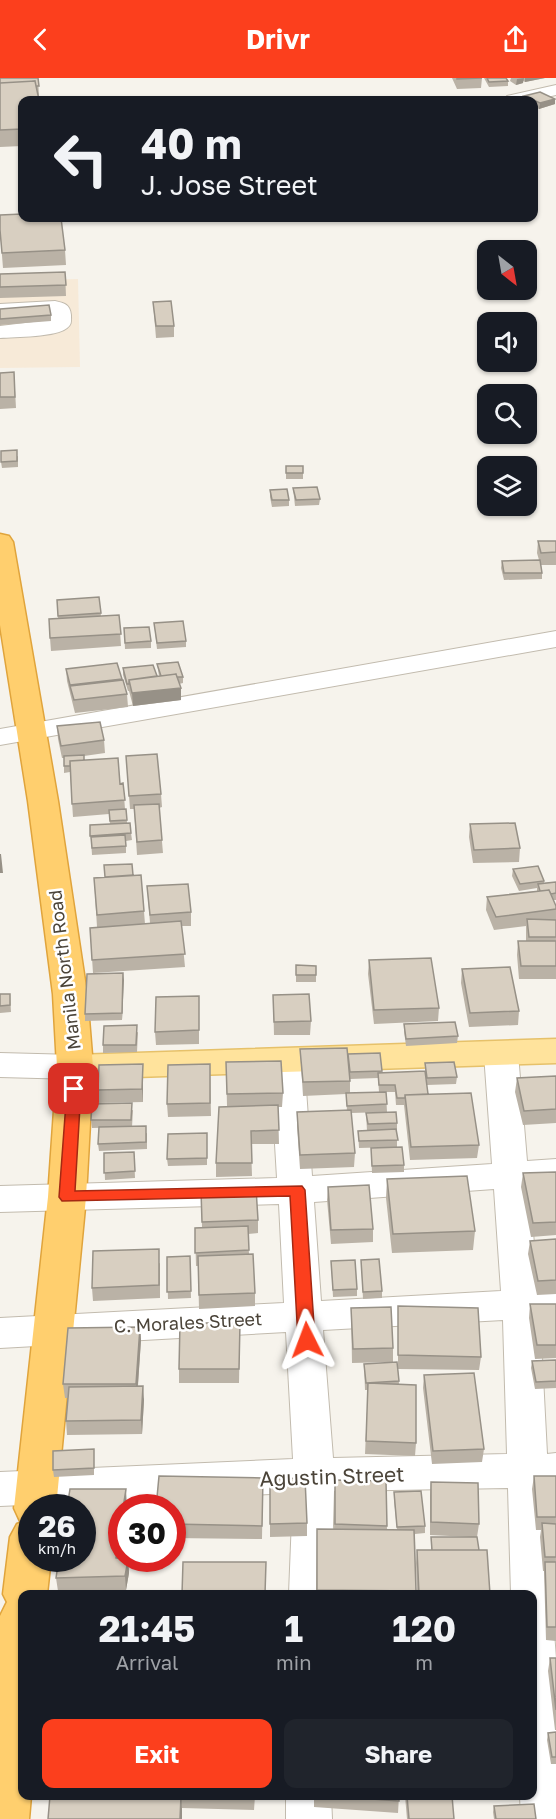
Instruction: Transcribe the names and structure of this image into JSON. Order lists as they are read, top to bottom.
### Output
{
  "streets": {
    "highway": ["Manila North Road"],
    "street": ["C. Morales Street", "Agustin Street"]
  },
  "crossings": [
    ["Manila North Road", "C. Morales Street"]
  ],
  "north": "bottom right",
  "page": {
    "header": "Drivr",
    "turn": ["40 m", "J. Jose Street"],
    "speed": "26 km/h",
    "limit": "30",
    "eta": [
      "21:45",
      "Arrival",
      "1",
      "min",
      "120",
      "m"
    ],
    "buttons": ["Exit", "Share"]
  }
}
